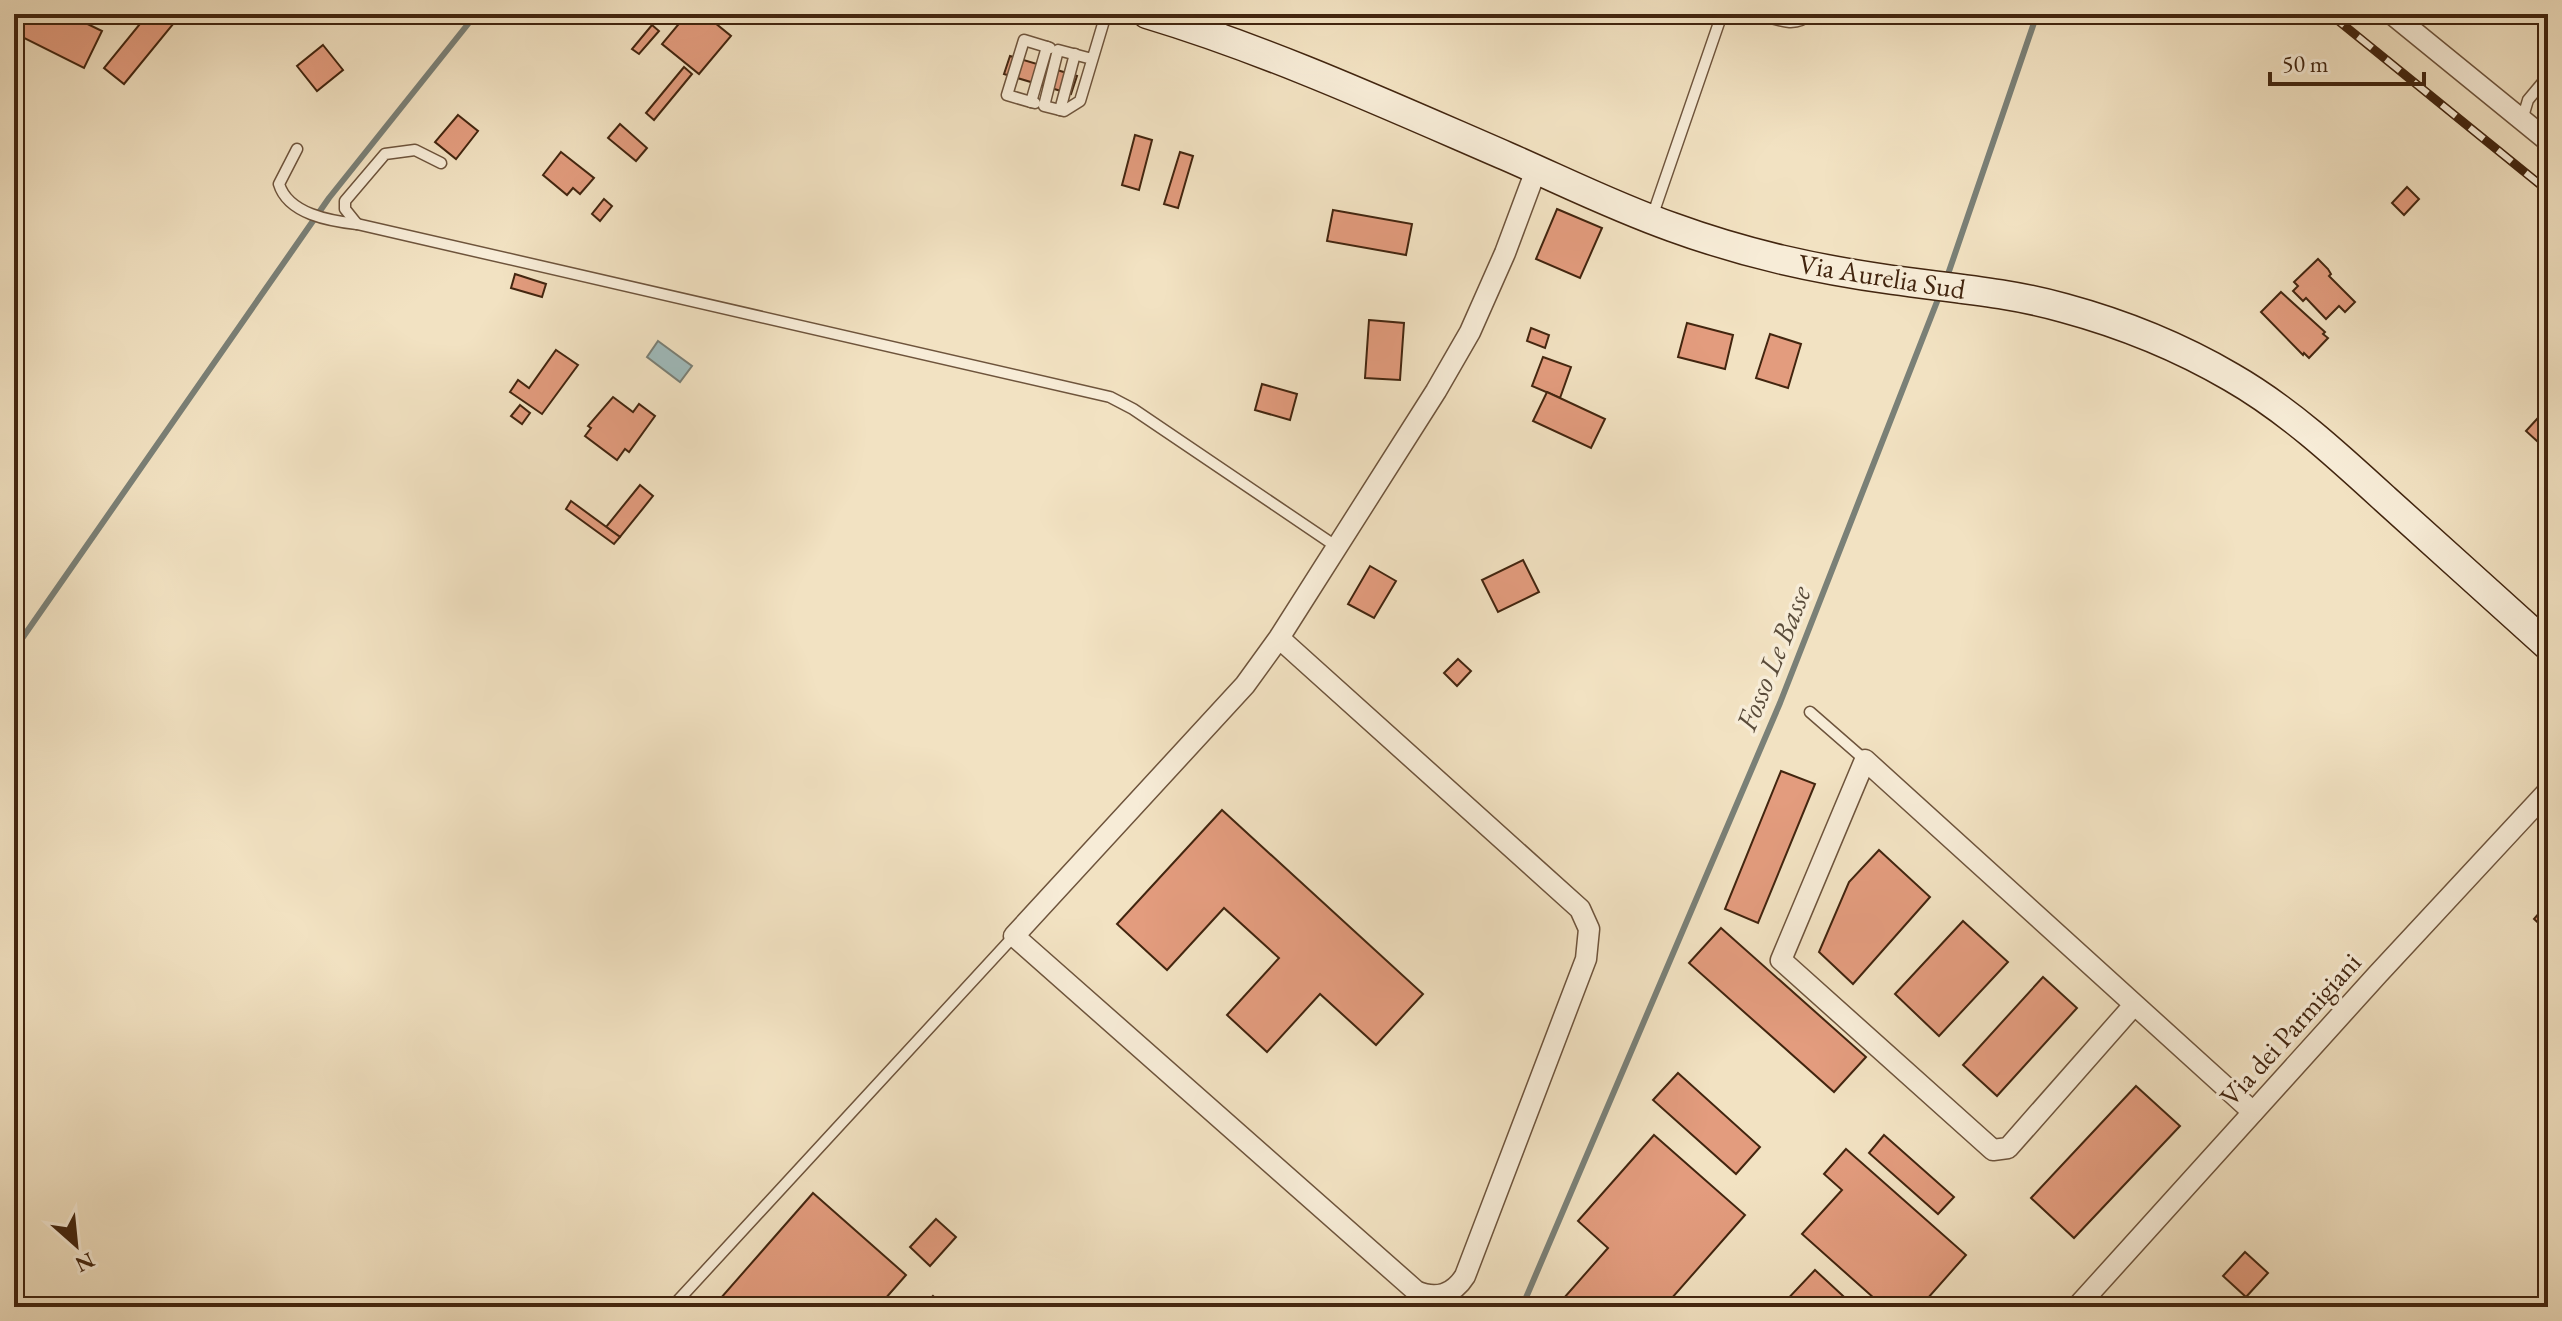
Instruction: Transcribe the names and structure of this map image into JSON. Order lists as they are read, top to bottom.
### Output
{
  "streets": {
    "main road": ["Via Aurelia Sud"],
    "street": ["Via dei Parmigiani"]
  },
  "water": ["Fosso Le Basse"],
  "scale_bar": "50 m",
  "north": "bottom right"
}
